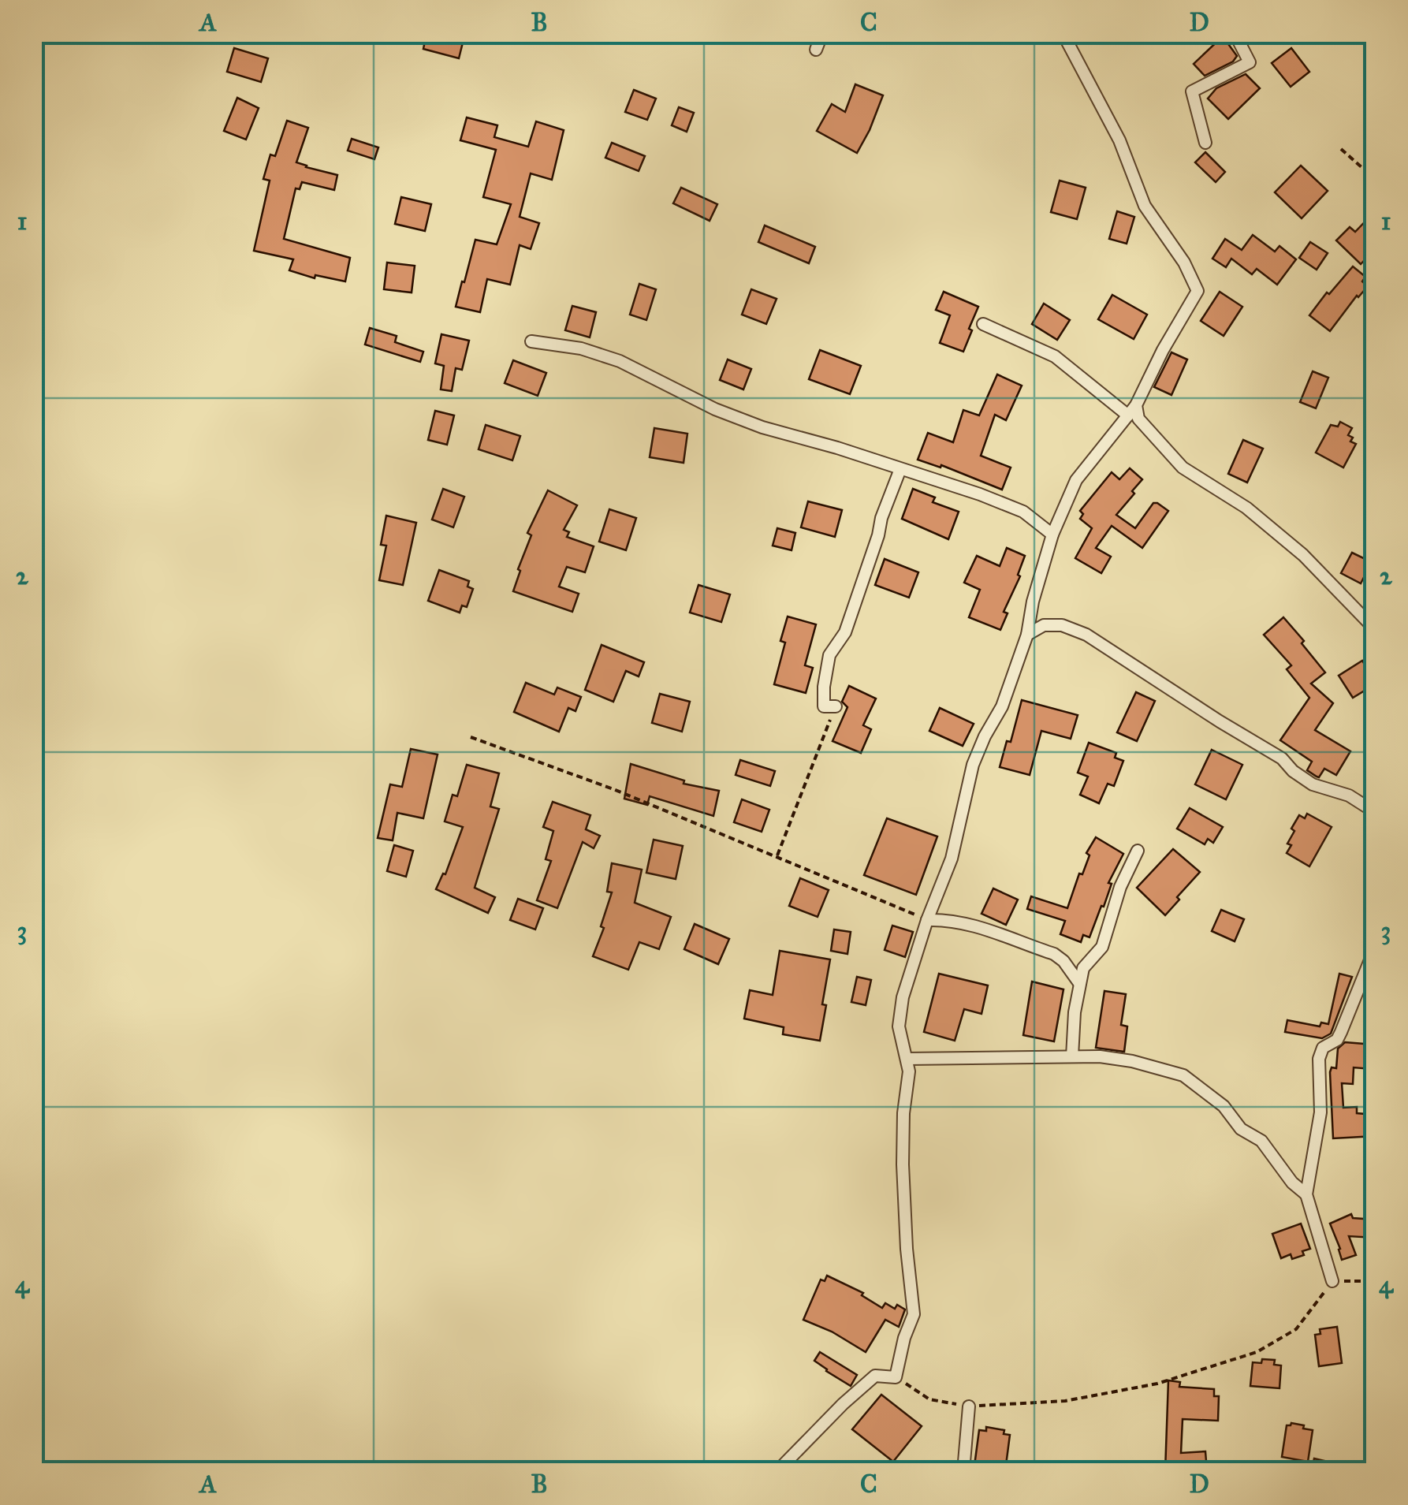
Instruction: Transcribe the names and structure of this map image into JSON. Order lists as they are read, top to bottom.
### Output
{
  "grid": {
    "columns": [
      "A",
      "B",
      "C",
      "D"
    ],
    "rows": [
      "1",
      "2",
      "3",
      "4"
    ]
  }
}
